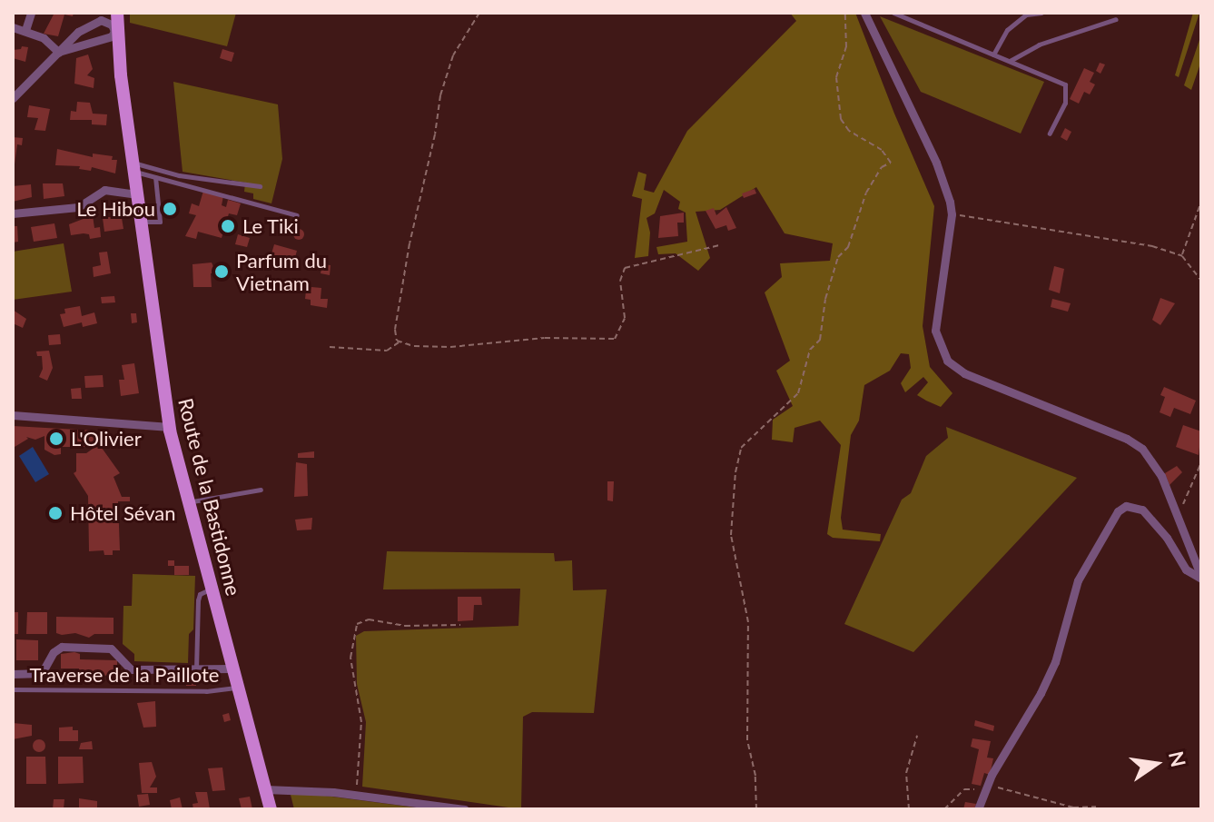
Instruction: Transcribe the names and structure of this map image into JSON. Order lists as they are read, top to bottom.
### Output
{
  "streets": {
    "main road": ["Route de la Bastidonne"],
    "lane": ["Traverse de la Paillote"]
  },
  "crossings": [
    ["Route de la Bastidonne", "Traverse de la Paillote"]
  ],
  "places": [
    "Le Hibou",
    "Le Tiki",
    "Parfum du Vietnam",
    "L'Olivier",
    "Hôtel Sévan"
  ],
  "north": "right"
}
